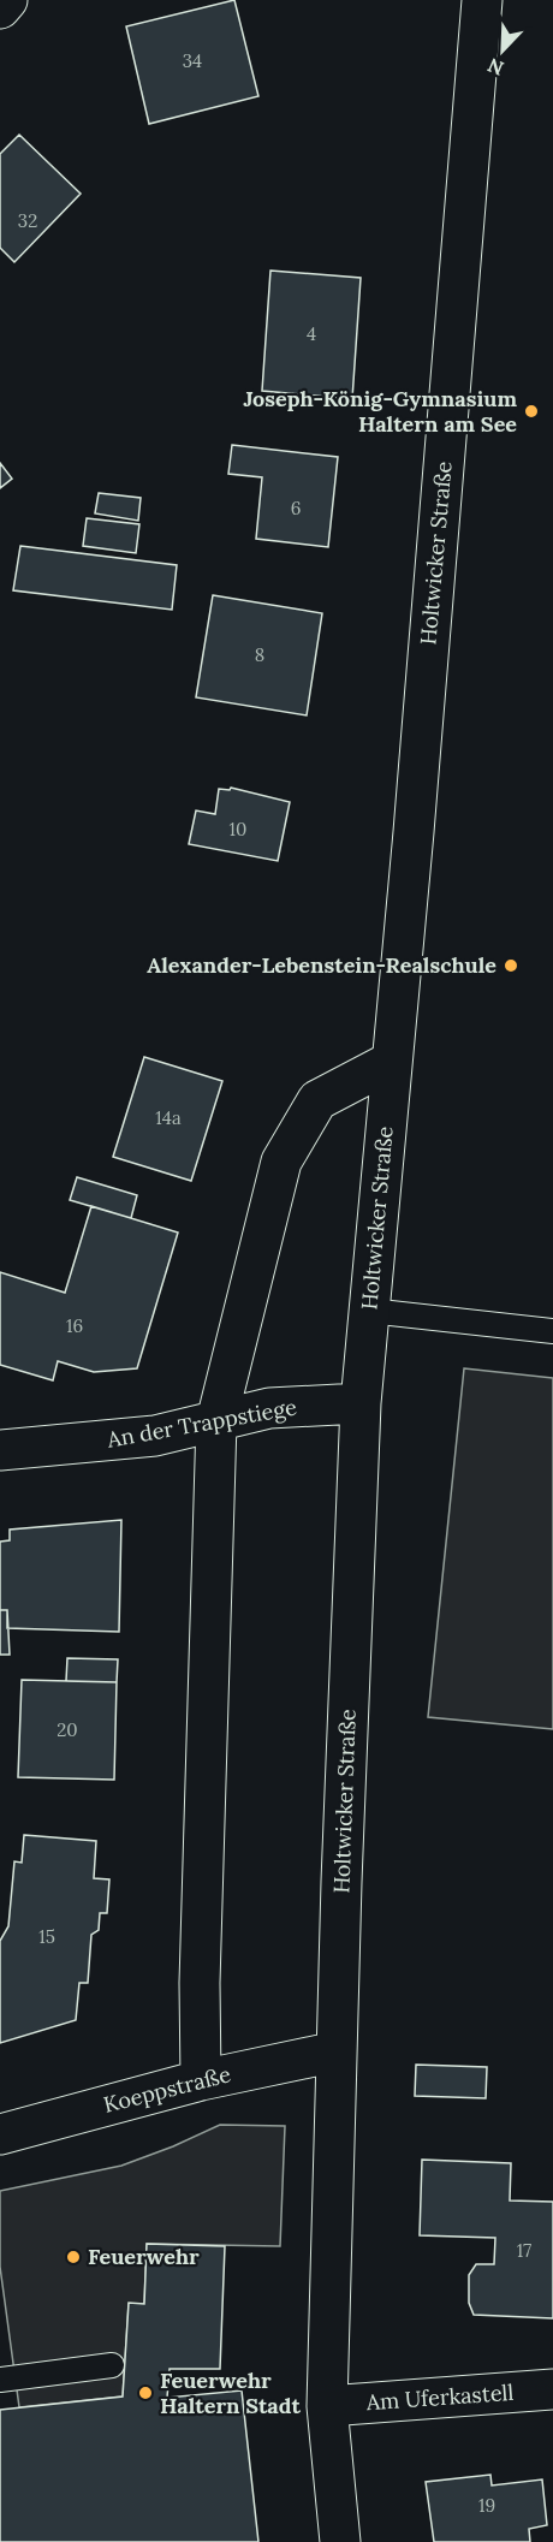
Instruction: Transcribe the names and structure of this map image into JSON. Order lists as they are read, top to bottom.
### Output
{
  "streets": {
    "street": [
      "Holtwicker Straße",
      "An der Trappstiege",
      "Koeppstraße",
      "Am Uferkastell"
    ]
  },
  "crossings": [
    ["Holtwicker Straße", "An der Trappstiege"],
    ["Holtwicker Straße", "Koeppstraße"],
    ["Holtwicker Straße", "Am Uferkastell"]
  ],
  "places": [
    "Joseph-König-Gymnasium Haltern am See",
    "Alexander-Lebenstein-Realschule",
    "Feuerwehr",
    "Feuerwehr Haltern Stadt"
  ],
  "house_numbers": [
    "34",
    "32",
    "4",
    "6",
    "8",
    "10",
    "14a",
    "16",
    "20",
    "15",
    "17",
    "19"
  ],
  "north": "bottom left"
}
